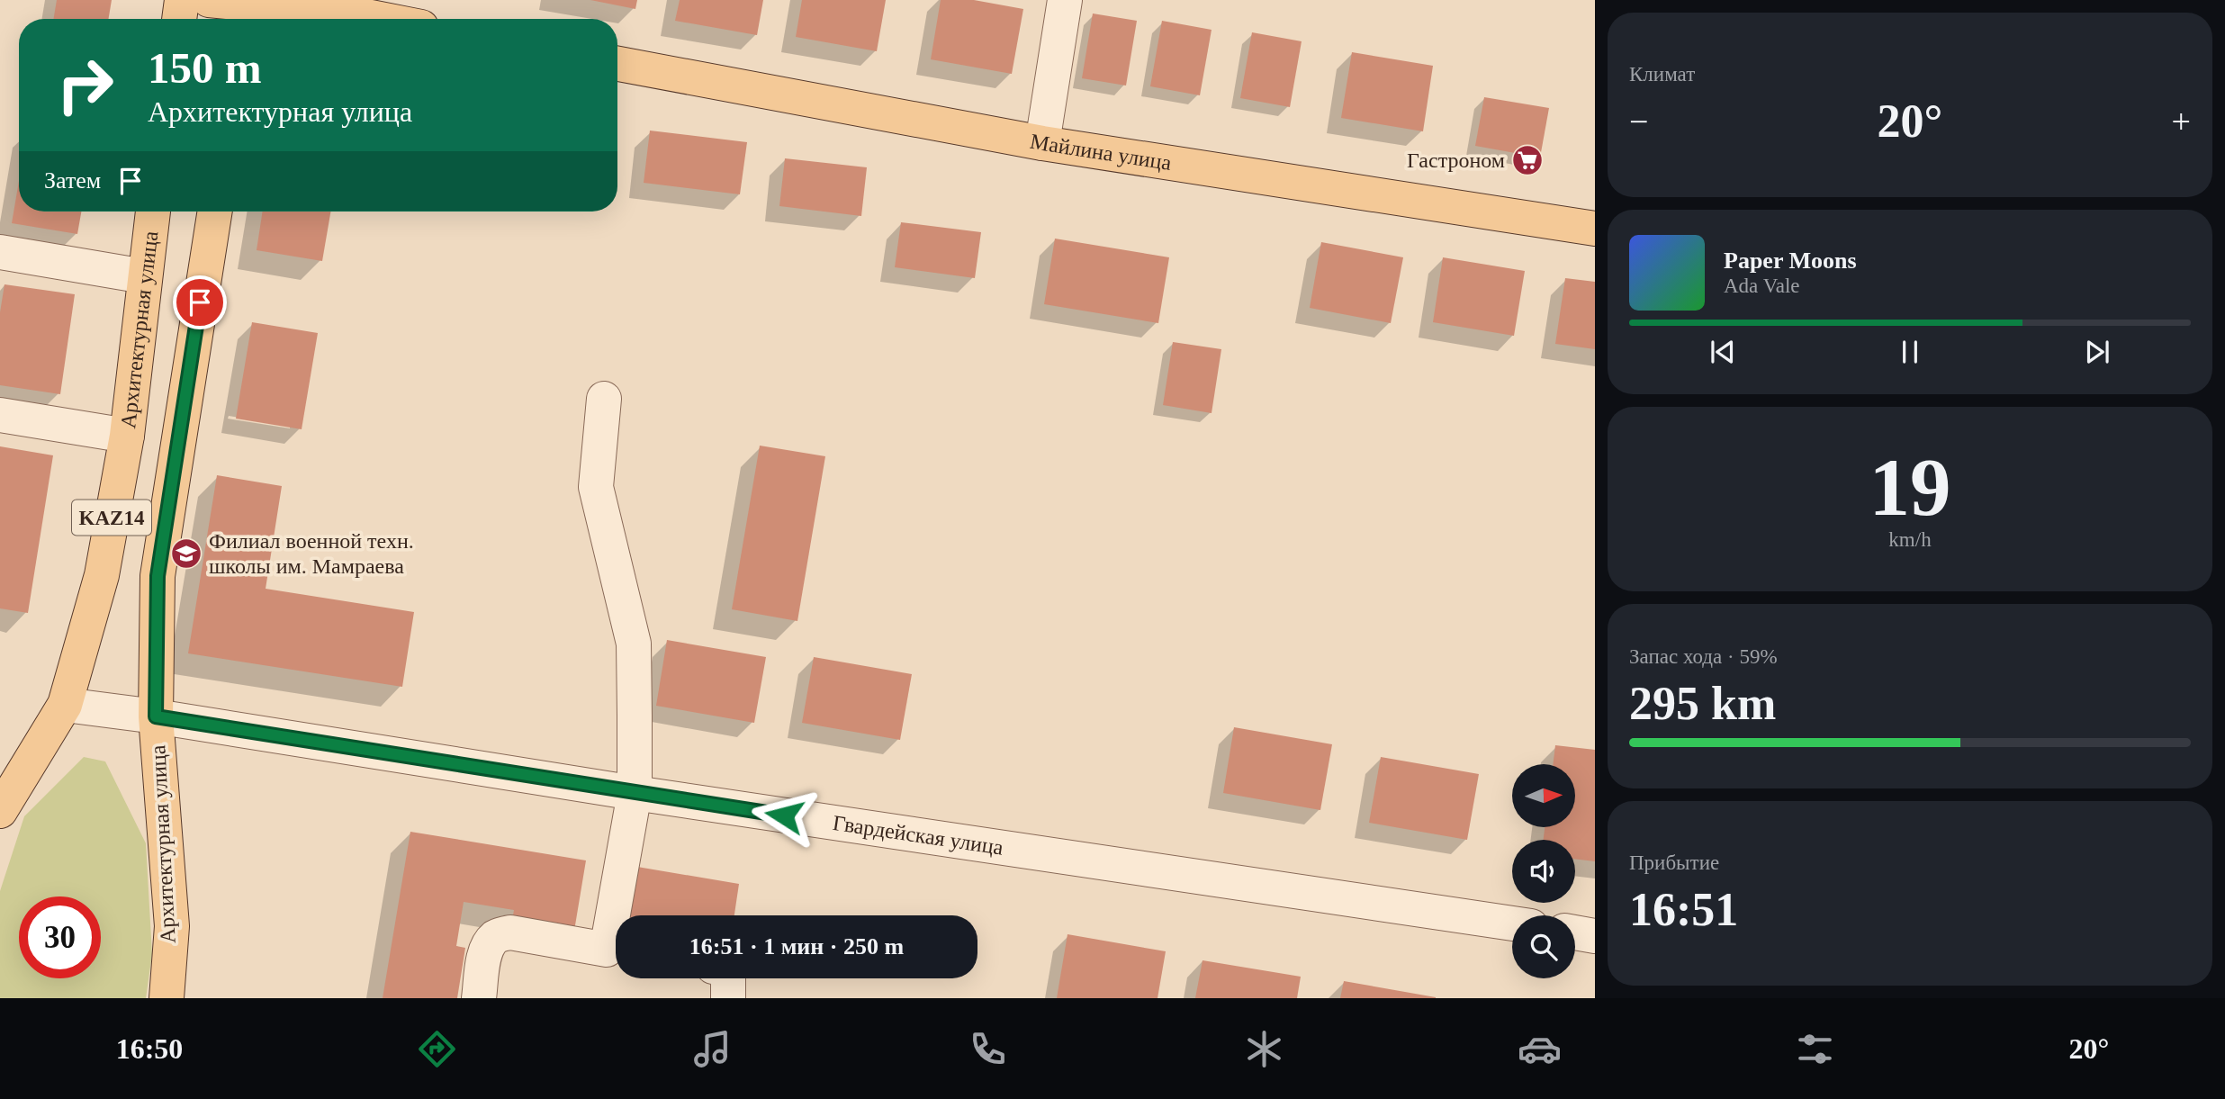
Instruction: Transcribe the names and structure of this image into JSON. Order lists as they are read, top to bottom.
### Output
{
  "streets": {
    "main road": ["Майлина улица", "Архитектурная улица", "KAZ14"],
    "street": ["Гвардейская улица"]
  },
  "crossings": [
    ["Архитектурная улица", "Гвардейская улица"]
  ],
  "places": {
    "supermarket": ["Гастроном"],
    "school or university": ["Филиал военной техн. школы им. Мамраева"]
  },
  "north": "right",
  "page": {
    "tile": [
      "Климат",
      ["19", "km/h"],
      ["Запас хода · 59%", "295 km"],
      ["Прибытие", "16:51"]
    ],
    "turn": ["150 m", "Архитектурная улица"],
    "heat": ["−", "20°", "+"],
    "then": "Затем",
    "song": ["Paper Moons", "Ada Vale"],
    "limit": "30",
    "trip": "16:51 · 1 мин · 250 m",
    "tabs": ["16:50", "20°"]
  }
}
